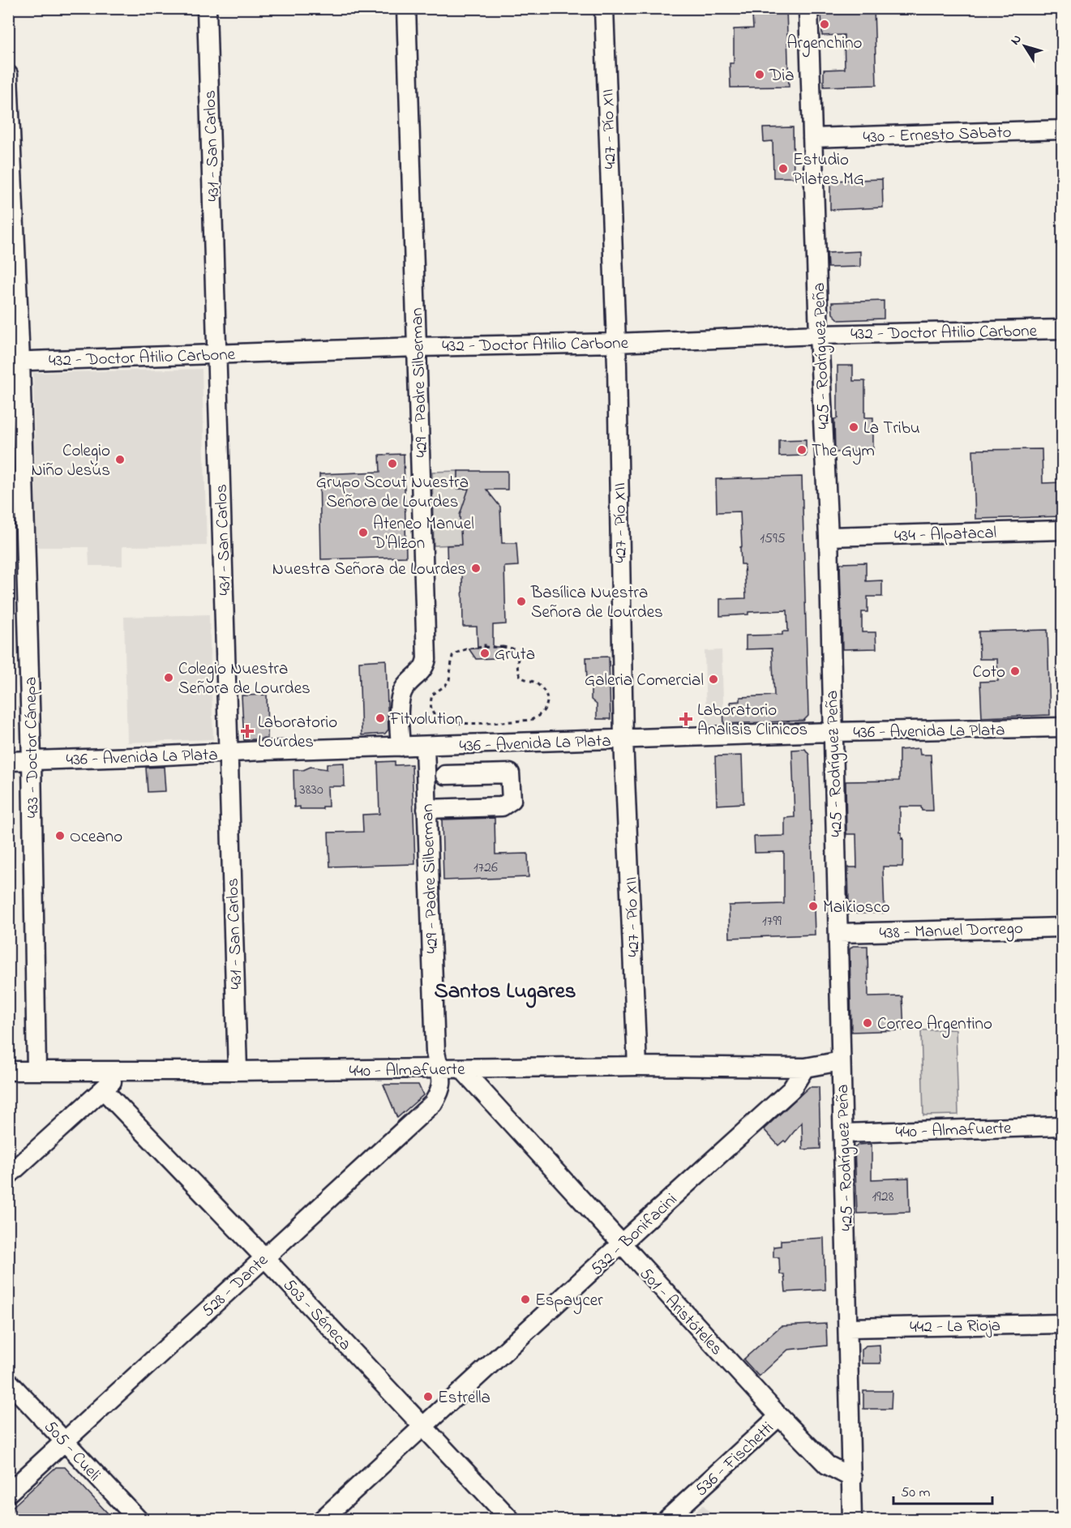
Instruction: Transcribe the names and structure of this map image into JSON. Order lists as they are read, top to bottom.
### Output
{
  "streets": {
    "street": [
      "427 - Pío XII",
      "430 - Ernesto Sabato",
      "431 - San Carlos",
      "432 - Doctor Atilio Carbone",
      "425 - Rodríguez Peña",
      "429 - Padre Silberman",
      "434 - Alpatacal",
      "436 - Avenida La Plata",
      "433 - Doctor Cánepa",
      "438 - Manuel Dorrego",
      "440 - Almafuerte",
      "532 - Bonifacini",
      "528 - Dante",
      "501 - Aristóteles",
      "503 - Séneca",
      "442 - La Rioja",
      "505 - Cueli",
      "536 - Fischetti"
    ]
  },
  "crossings": [
    ["427 - Pío XII", "432 - Doctor Atilio Carbone"],
    ["427 - Pío XII", "436 - Avenida La Plata"],
    ["427 - Pío XII", "440 - Almafuerte"],
    ["430 - Ernesto Sabato", "425 - Rodríguez Peña"],
    ["431 - San Carlos", "432 - Doctor Atilio Carbone"],
    ["431 - San Carlos", "436 - Avenida La Plata"],
    ["431 - San Carlos", "440 - Almafuerte"],
    ["432 - Doctor Atilio Carbone", "425 - Rodríguez Peña"],
    ["432 - Doctor Atilio Carbone", "429 - Padre Silberman"],
    ["432 - Doctor Atilio Carbone", "433 - Doctor Cánepa"],
    ["425 - Rodríguez Peña", "434 - Alpatacal"],
    ["425 - Rodríguez Peña", "436 - Avenida La Plata"],
    ["425 - Rodríguez Peña", "438 - Manuel Dorrego"],
    ["425 - Rodríguez Peña", "440 - Almafuerte"],
    ["425 - Rodríguez Peña", "501 - Aristóteles"],
    ["425 - Rodríguez Peña", "442 - La Rioja"],
    ["429 - Padre Silberman", "436 - Avenida La Plata"],
    ["429 - Padre Silberman", "440 - Almafuerte"],
    ["429 - Padre Silberman", "528 - Dante"],
    ["436 - Avenida La Plata", "433 - Doctor Cánepa"],
    ["433 - Doctor Cánepa", "440 - Almafuerte"],
    ["440 - Almafuerte", "532 - Bonifacini"],
    ["440 - Almafuerte", "528 - Dante"],
    ["440 - Almafuerte", "501 - Aristóteles"],
    ["532 - Bonifacini", "501 - Aristóteles"],
    ["532 - Bonifacini", "503 - Séneca"],
    ["528 - Dante", "503 - Séneca"],
    ["528 - Dante", "505 - Cueli"],
    ["501 - Aristóteles", "536 - Fischetti"]
  ],
  "districts": ["Santos Lugares"],
  "places": {
    "other": [
      "Argenchino",
      "Dia",
      "Estudio Pilates MG",
      "La Tribu",
      "The Gym",
      "Colegio Niño Jesús",
      "Grupo Scout Nuestra Señora de Lourdes",
      "Ateneo Manuel D'Alzon",
      "Nuestra Señora de Lourdes",
      "Basílica Nuestra Señora de Lourdes",
      "Gruta",
      "Coto",
      "Colegio Nuestra Señora de Lourdes",
      "Galeria Comercial",
      "Fitvolution",
      "Oceano",
      "Maikiosco",
      "Correo Argentino",
      "Espaycer",
      "Estrella"
    ],
    "health": ["Laboratorio Analisis Clinicos", "Laboratorio Lourdes"]
  },
  "house_numbers": [
    "1595",
    "3830",
    "1726",
    "1799",
    "1928"
  ],
  "scale_bar": "50 m",
  "north": "top left"
}
